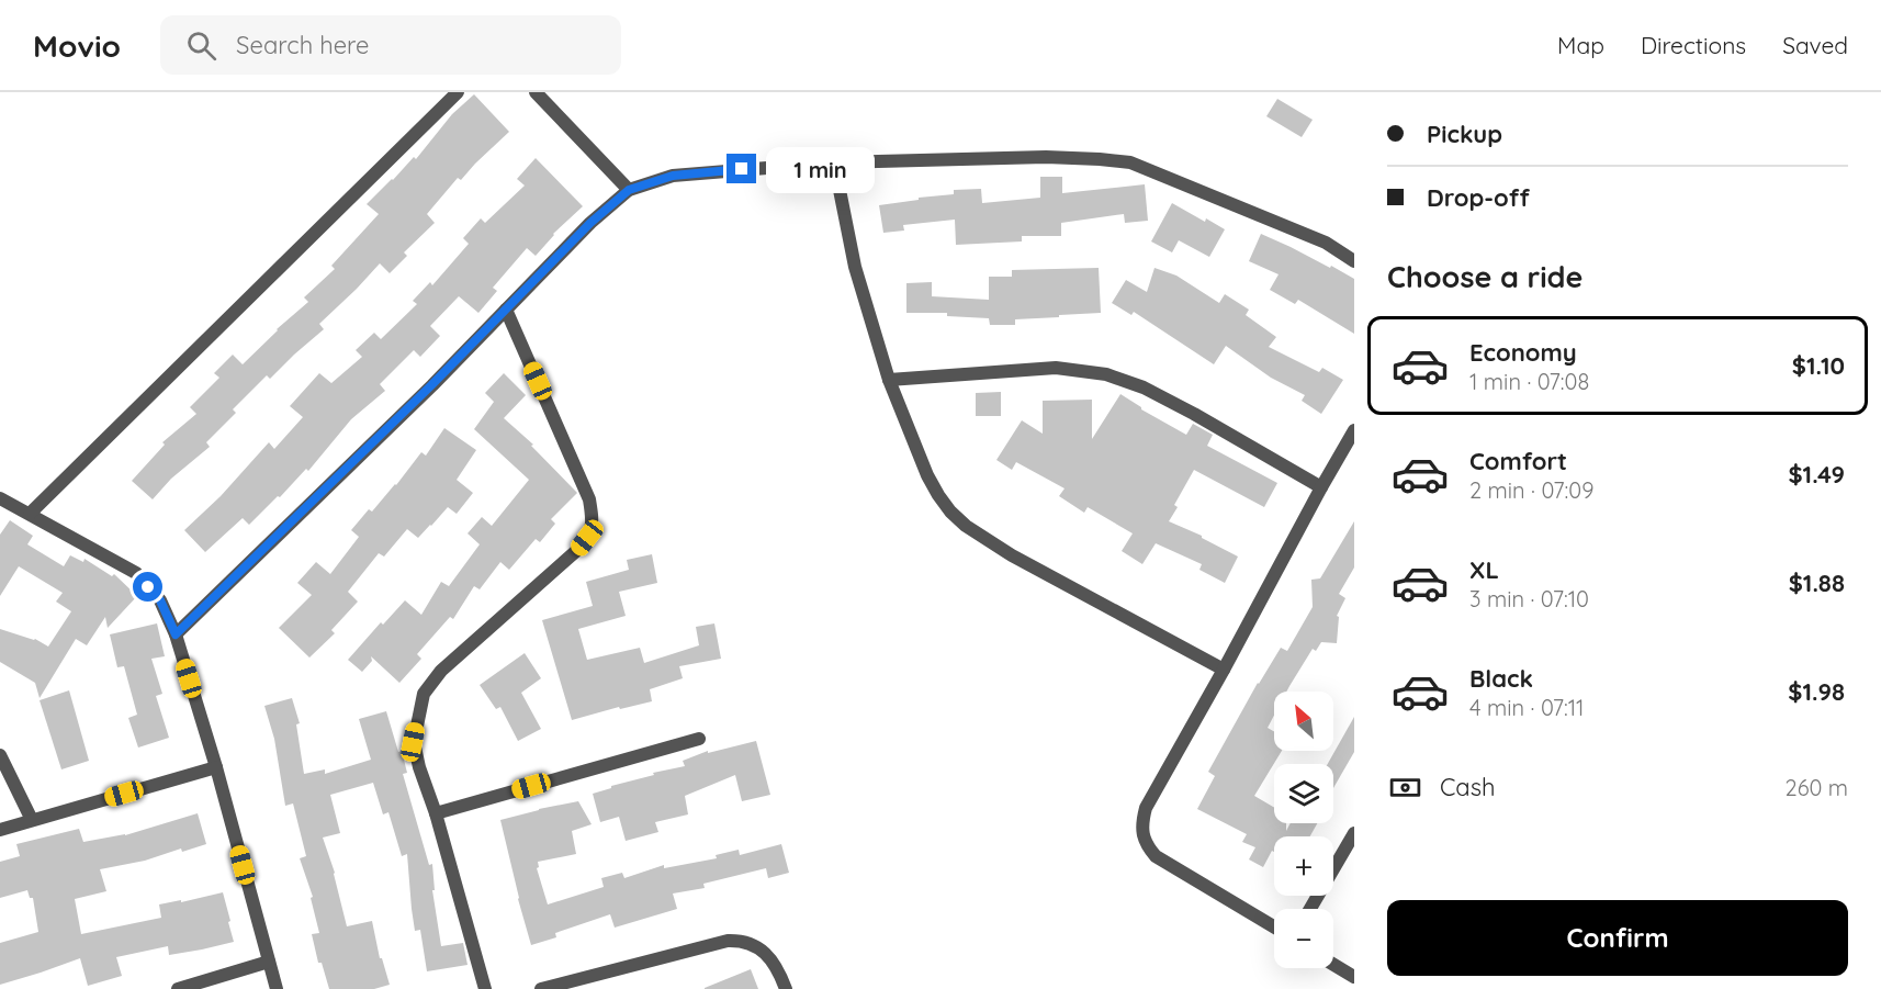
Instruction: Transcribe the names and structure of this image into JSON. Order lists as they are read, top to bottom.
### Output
{
  "north": "top left",
  "page": {
    "header": "Movio",
    "search": "Search here",
    "nav": ["Map", "Directions", "Saved"],
    "banner": ["Pickup", "Drop-off"],
    "bubble": "1 min",
    "heading": "Choose a ride",
    "list": [
      {
        "name": "Economy",
        "note": "1 min · 07:08",
        "value": "$1.10"
      },
      {
        "name": "Comfort",
        "note": "2 min · 07:09",
        "value": "$1.49"
      },
      {
        "name": "XL",
        "note": "3 min · 07:10",
        "value": "$1.88"
      },
      {
        "name": "Black",
        "note": "4 min · 07:11",
        "value": "$1.98"
      }
    ],
    "map_buttons": ["+", "−"],
    "pay": ["Cash", "260 m"],
    "buttons": "Confirm"
  }
}
